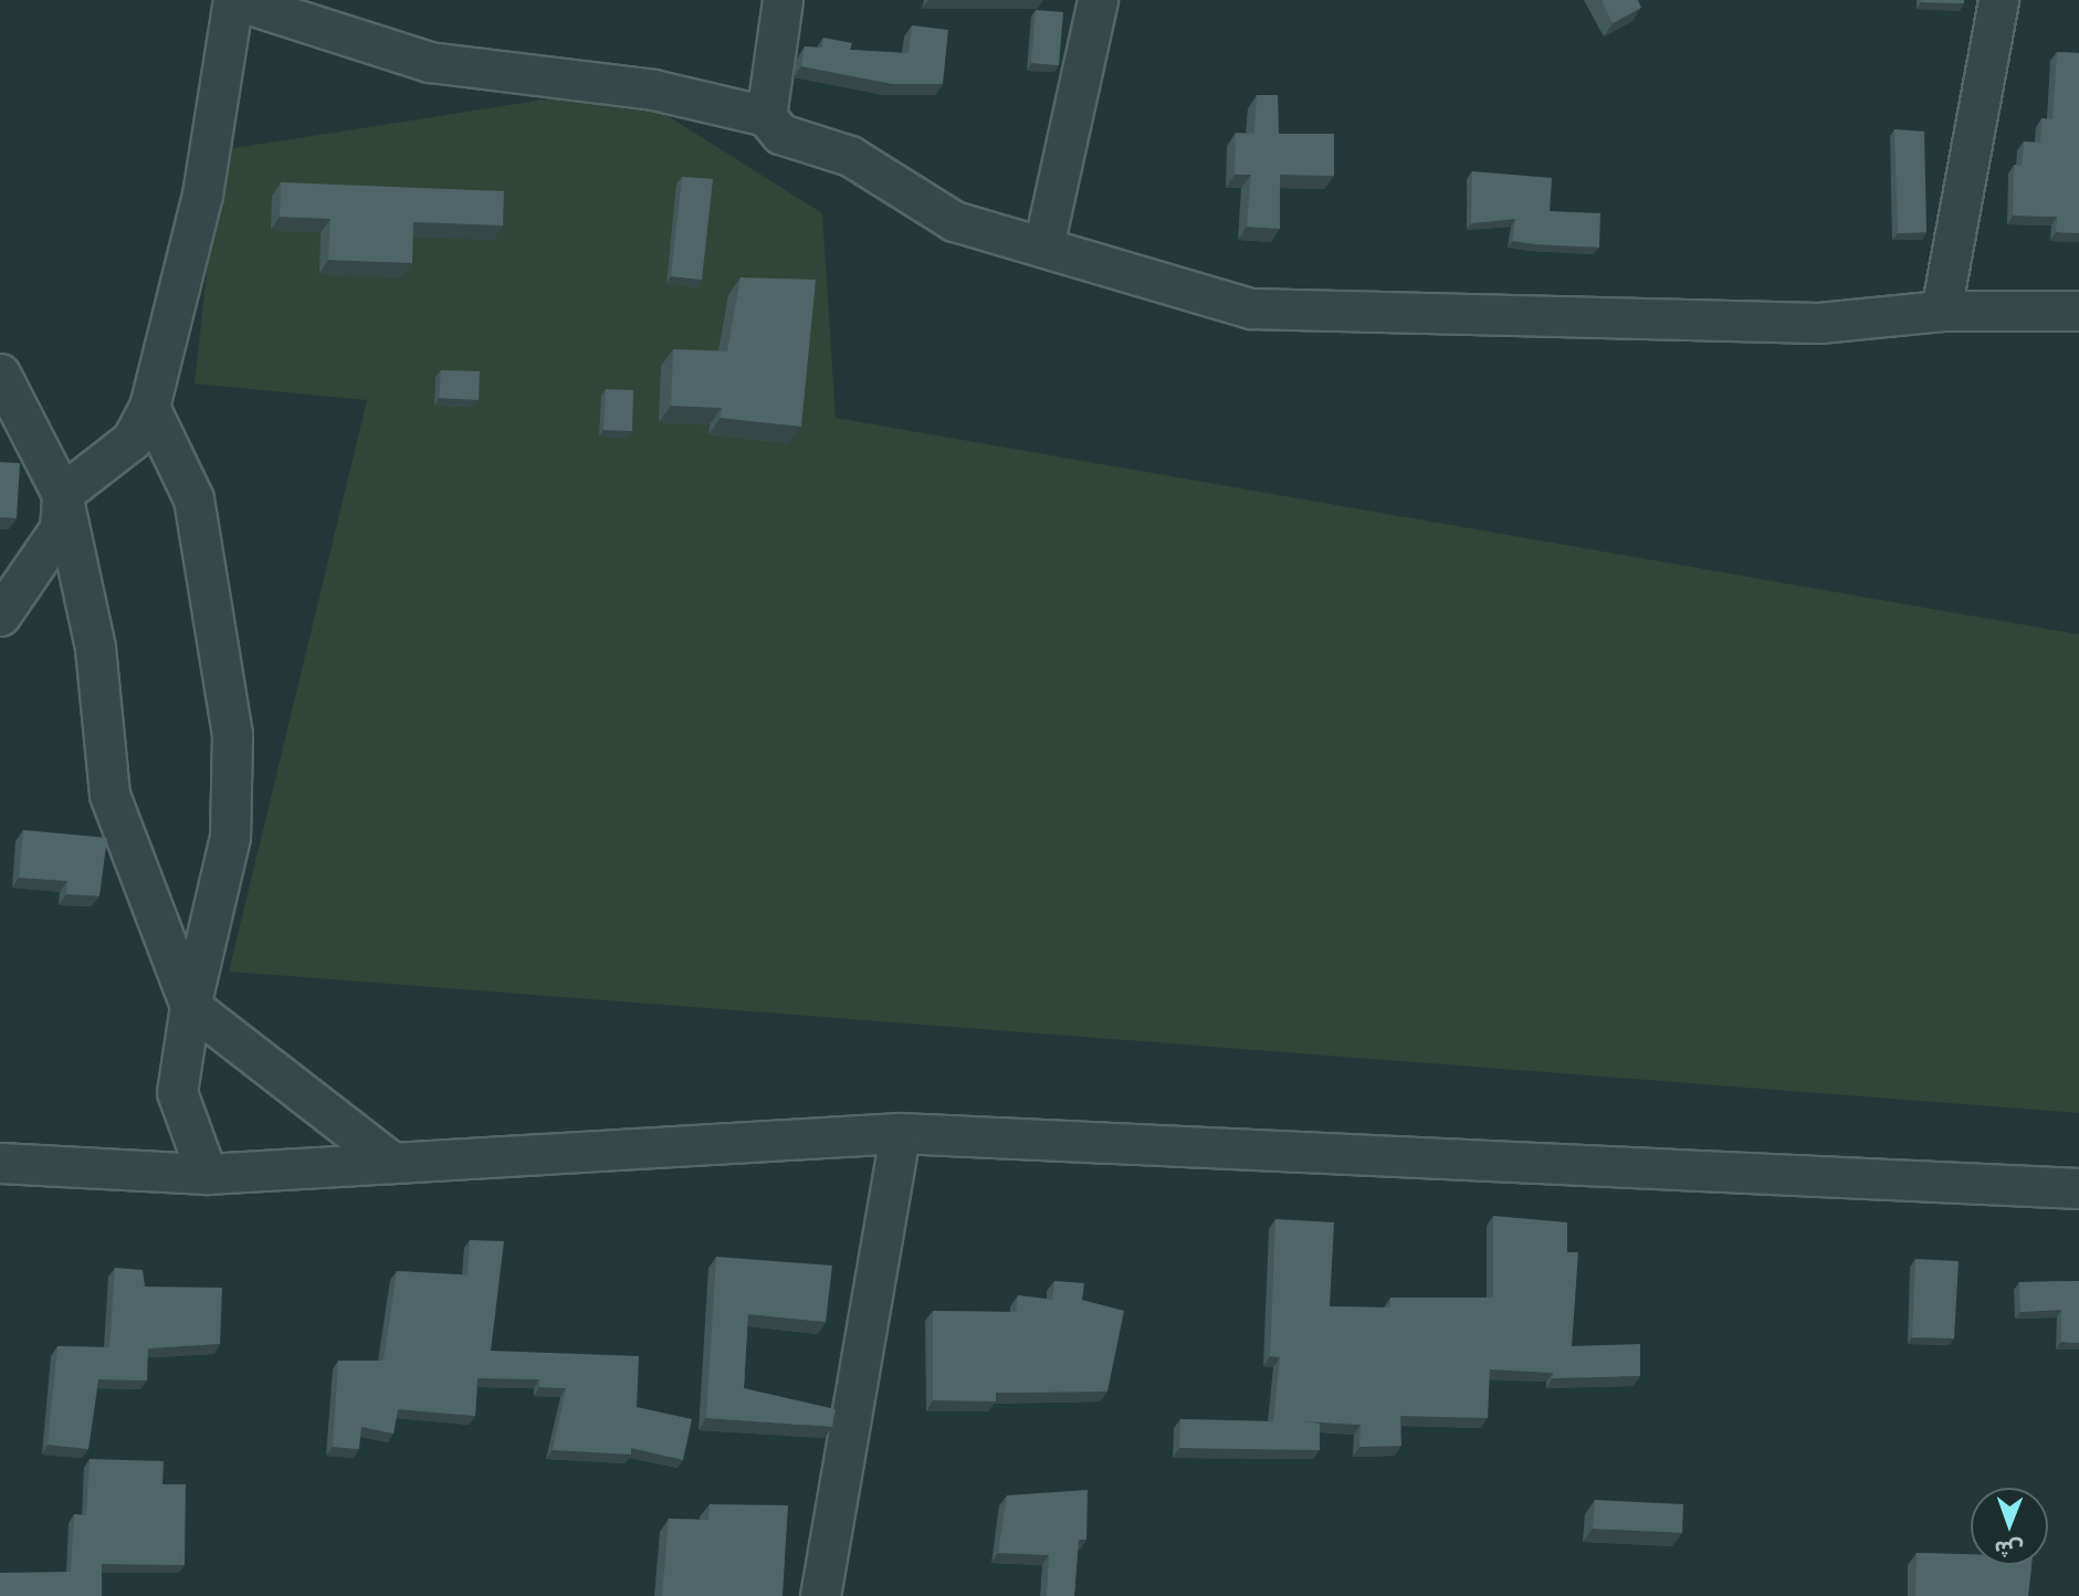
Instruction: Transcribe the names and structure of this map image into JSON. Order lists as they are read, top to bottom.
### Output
{
  "north": "bottom"
}
